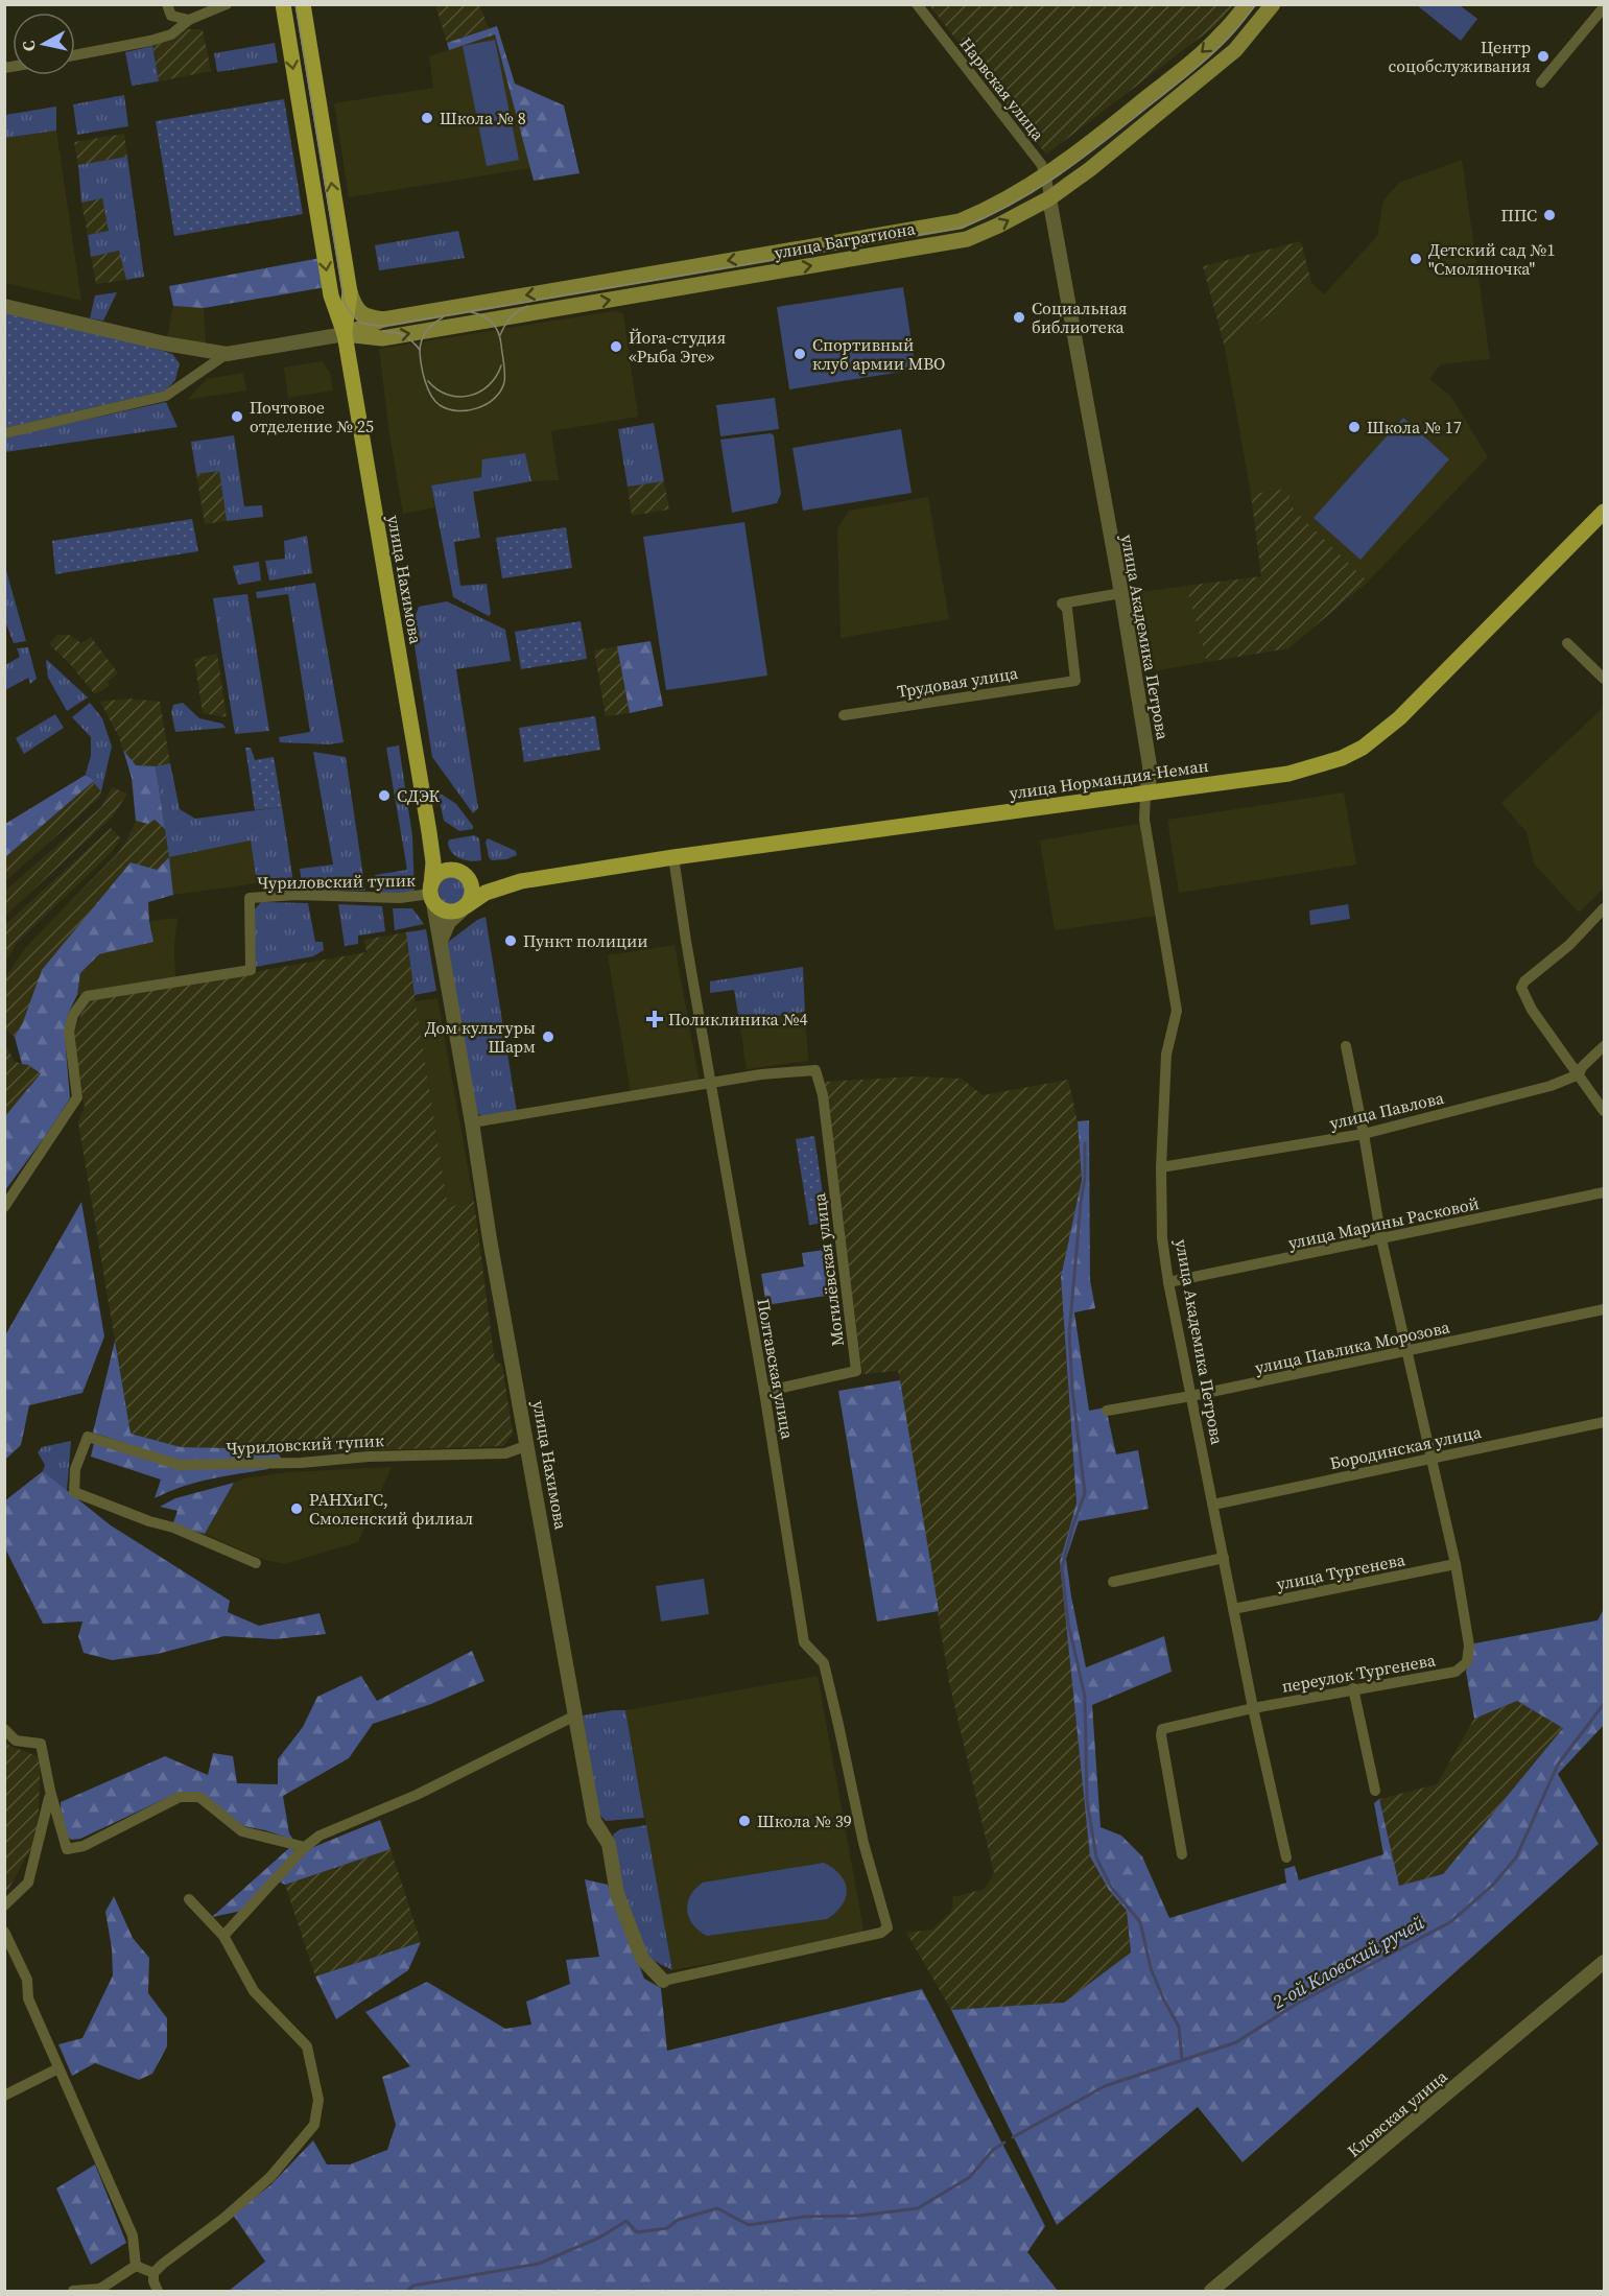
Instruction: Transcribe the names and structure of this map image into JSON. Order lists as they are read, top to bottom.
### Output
{
  "streets": {
    "main road": ["улица Багратиона", "улица Нахимова", "улица Нормандия-Неман"],
    "street": [
      "Нарвская улица",
      "улица Академика Петрова",
      "Трудовая улица",
      "Чуриловский тупик",
      "улица Павлова",
      "улица Марины Расковой",
      "Могилёвская улица",
      "улица Павлика Морозова",
      "Полтавская улица",
      "Бородинская улица",
      "улица Тургенева",
      "переулок Тургенева",
      "Кловская улица"
    ]
  },
  "crossings": [
    ["Нарвская улица", "улица Багратиона"],
    ["Нарвская улица", "улица Академика Петрова"],
    ["улица Багратиона", "улица Нахимова"],
    ["улица Багратиона", "улица Академика Петрова"],
    ["улица Нахимова", "Чуриловский тупик"],
    ["улица Нахимова", "Полтавская улица"],
    ["улица Академика Петрова", "Трудовая улица"],
    ["улица Академика Петрова", "улица Нормандия-Неман"],
    ["улица Академика Петрова", "улица Павлова"],
    ["улица Академика Петрова", "улица Марины Расковой"],
    ["улица Академика Петрова", "улица Павлика Морозова"],
    ["улица Академика Петрова", "Бородинская улица"],
    ["улица Академика Петрова", "улица Тургенева"],
    ["улица Академика Петрова", "переулок Тургенева"],
    ["улица Нормандия-Неман", "Полтавская улица"],
    ["Могилёвская улица", "Полтавская улица"],
    ["улица Тургенева", "переулок Тургенева"]
  ],
  "water": ["2-ой Кловский ручей"],
  "places": {
    "other": [
      "Центр соцобслуживания",
      "Школа № 8",
      "ППС",
      "Детский сад №1 \"Смоляночка\"",
      "Социальная библиотека",
      "Йога-студия «Рыба Эге»",
      "Спортивный клуб армии МВО",
      "Почтовое отделение № 25",
      "Школа № 17",
      "СДЭК",
      "Пункт полиции",
      "Дом культуры Шарм",
      "РАНХиГС, Смоленский филиал",
      "Школа № 39"
    ],
    "health": ["Поликлиника №4"]
  },
  "north": "left"
}
